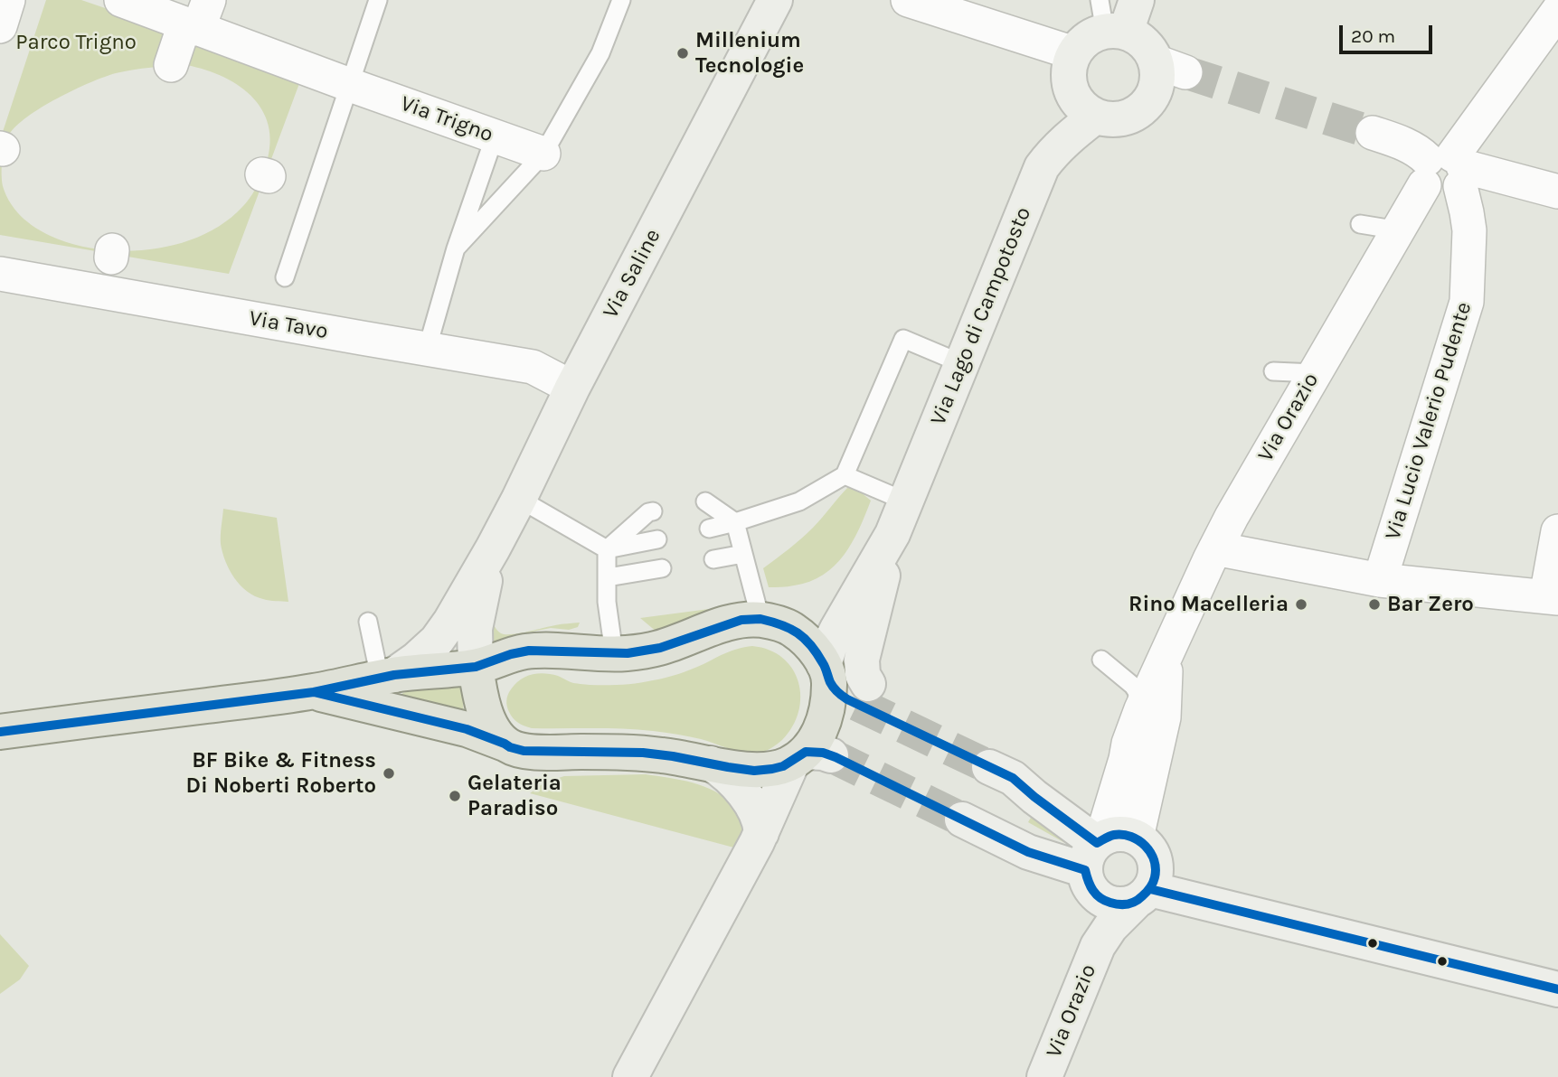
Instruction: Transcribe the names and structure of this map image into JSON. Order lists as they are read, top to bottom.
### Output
{
  "streets": {
    "street": [
      "Via Trigno",
      "Via Saline",
      "Via Lago di Campotosto",
      "Via Tavo",
      "Via Orazio",
      "Via Lucio Valerio Pudente"
    ]
  },
  "crossings": [
    ["Via Saline", "Via Tavo"],
    ["Via Orazio", "Via Lucio Valerio Pudente"]
  ],
  "parks": ["Parco Trigno"],
  "places": [
    "Millenium Tecnologie",
    "Rino Macelleria",
    "Bar Zero",
    "BF Bike & Fitness Di Noberti Roberto",
    "Gelateria Paradiso"
  ],
  "scale_bar": "20 m"
}
